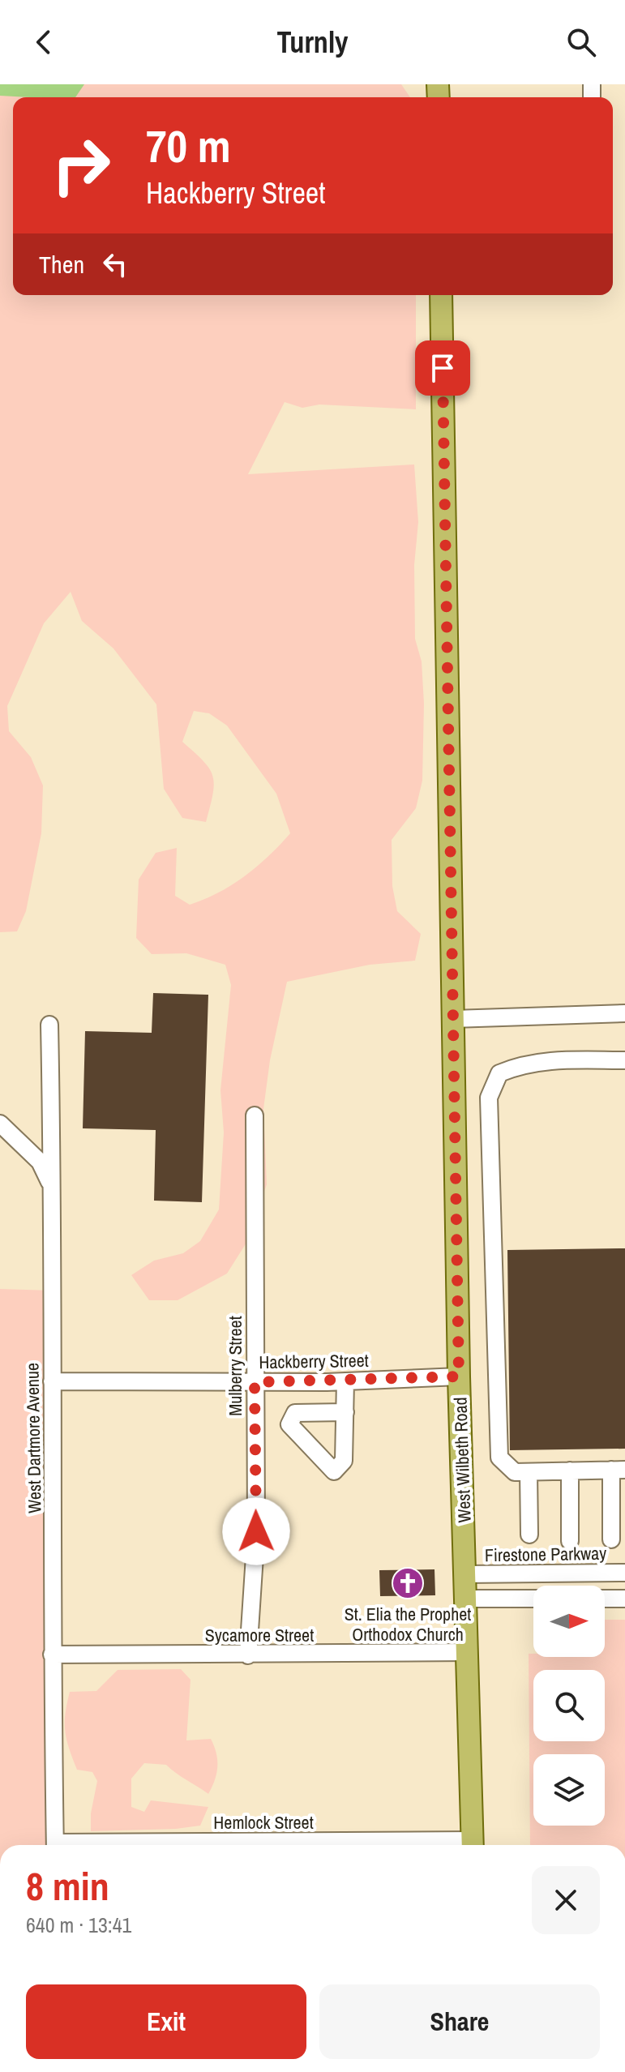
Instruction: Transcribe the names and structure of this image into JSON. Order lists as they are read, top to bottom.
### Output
{
  "streets": {
    "main road": ["West Wilbeth Road"],
    "street": [
      "Hackberry Street",
      "Mulberry Street",
      "West Dartmore Avenue",
      "Firestone Parkway",
      "Sycamore Street"
    ]
  },
  "crossings": [
    ["Hackberry Street", "Mulberry Street"],
    ["Hackberry Street", "West Dartmore Avenue"],
    ["Hackberry Street", "West Wilbeth Road"],
    ["Mulberry Street", "Sycamore Street"],
    ["West Dartmore Avenue", "Sycamore Street"],
    ["West Wilbeth Road", "Firestone Parkway"],
    ["West Wilbeth Road", "Sycamore Street"]
  ],
  "places": {
    "church": ["St. Elia the Prophet Orthodox Church"]
  },
  "north": "right",
  "page": {
    "header": "Turnly",
    "turn": ["70 m", "Hackberry Street"],
    "then": "Then",
    "heading": ["8 min", "640 m · 13:41"],
    "buttons": ["Exit", "Share"]
  }
}
